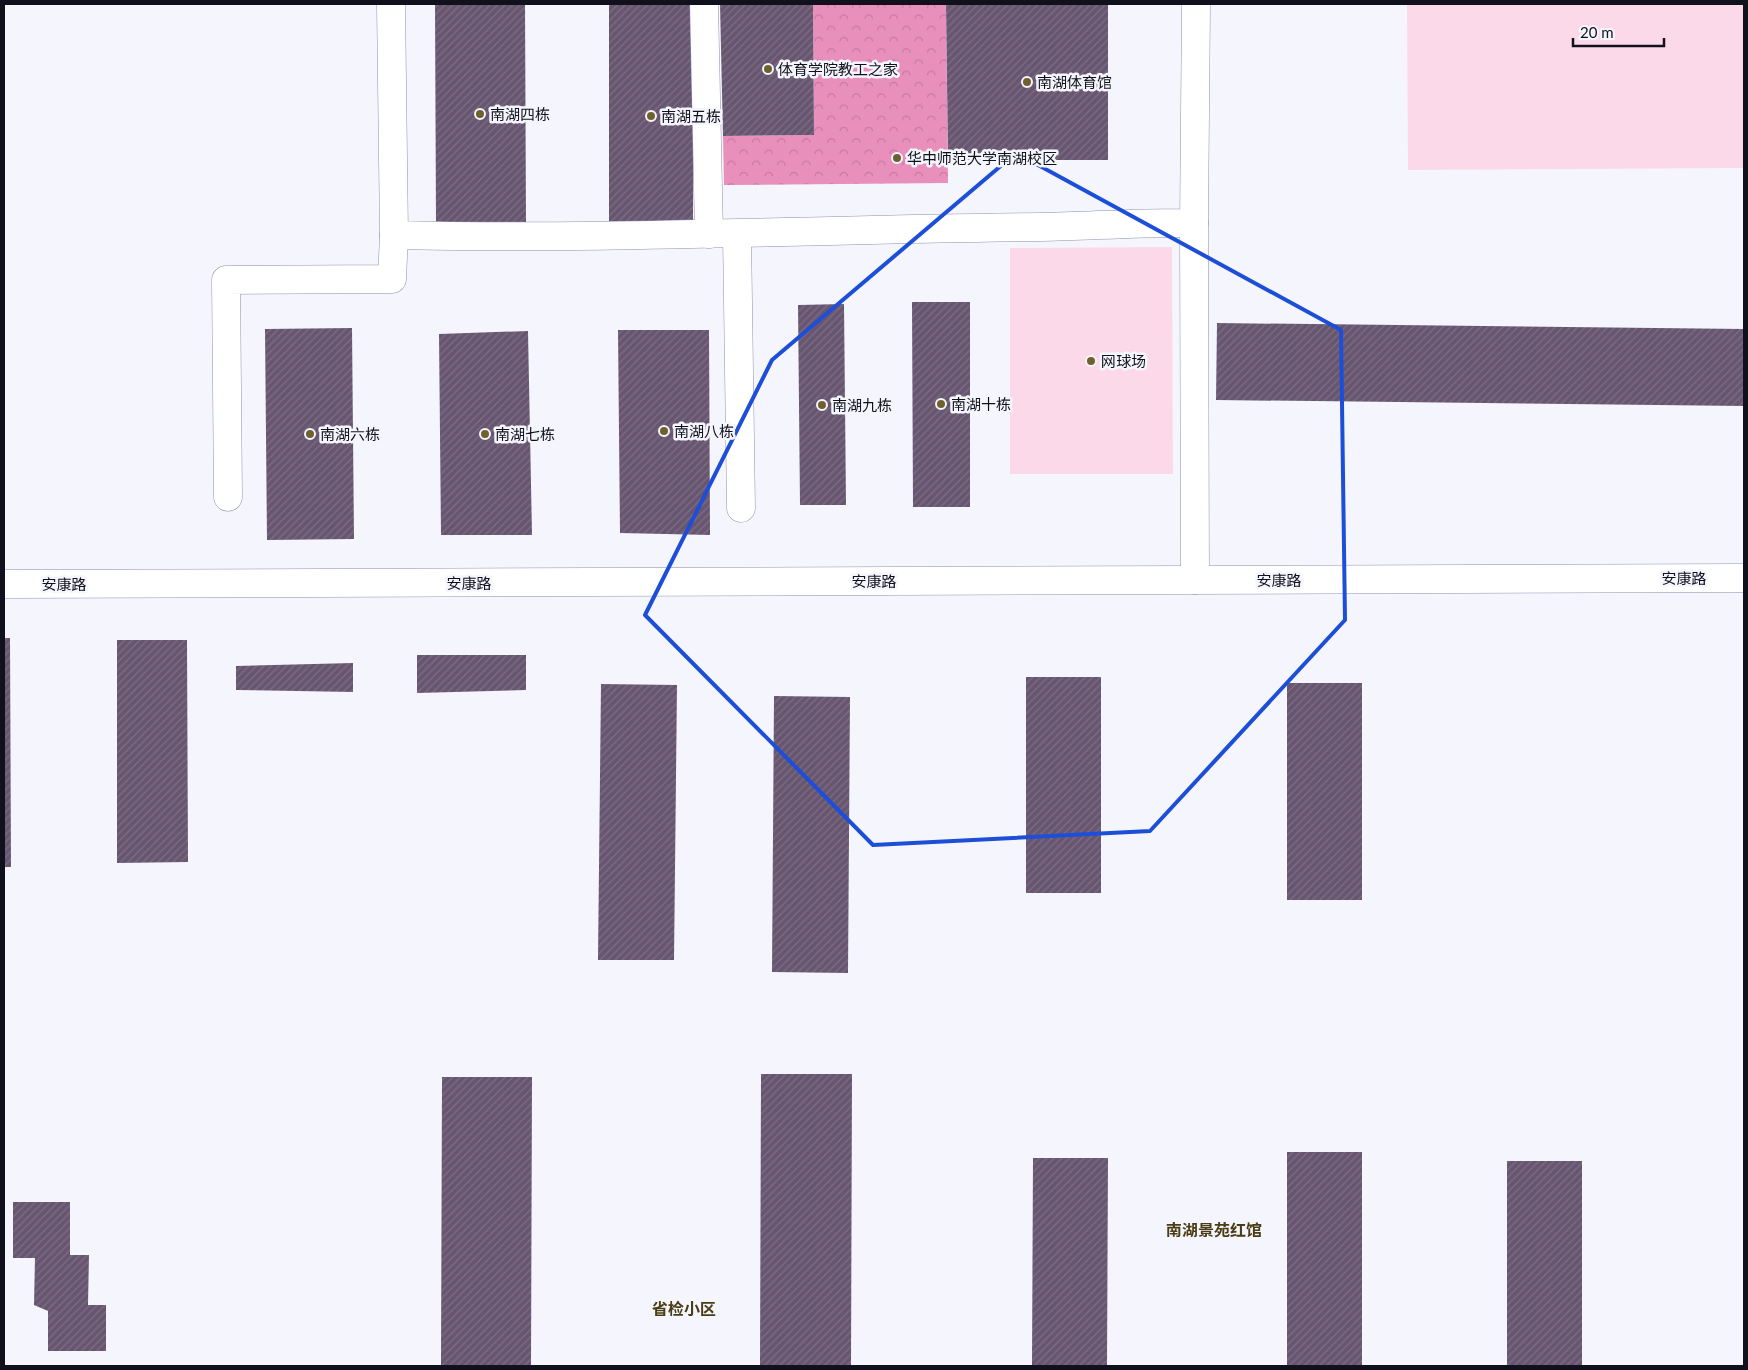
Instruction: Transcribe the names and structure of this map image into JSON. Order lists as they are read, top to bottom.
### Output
{
  "streets": {
    "street": ["安康路"]
  },
  "districts": ["南湖景苑红馆", "省检小区"],
  "places": [
    "体育学院教工之家",
    "南湖体育馆",
    "南湖四栋",
    "南湖五栋",
    "华中师范大学南湖校区",
    "网球场",
    "南湖十栋",
    "南湖九栋",
    "南湖八栋",
    "南湖六栋",
    "南湖七栋"
  ],
  "scale_bar": "20 m"
}
